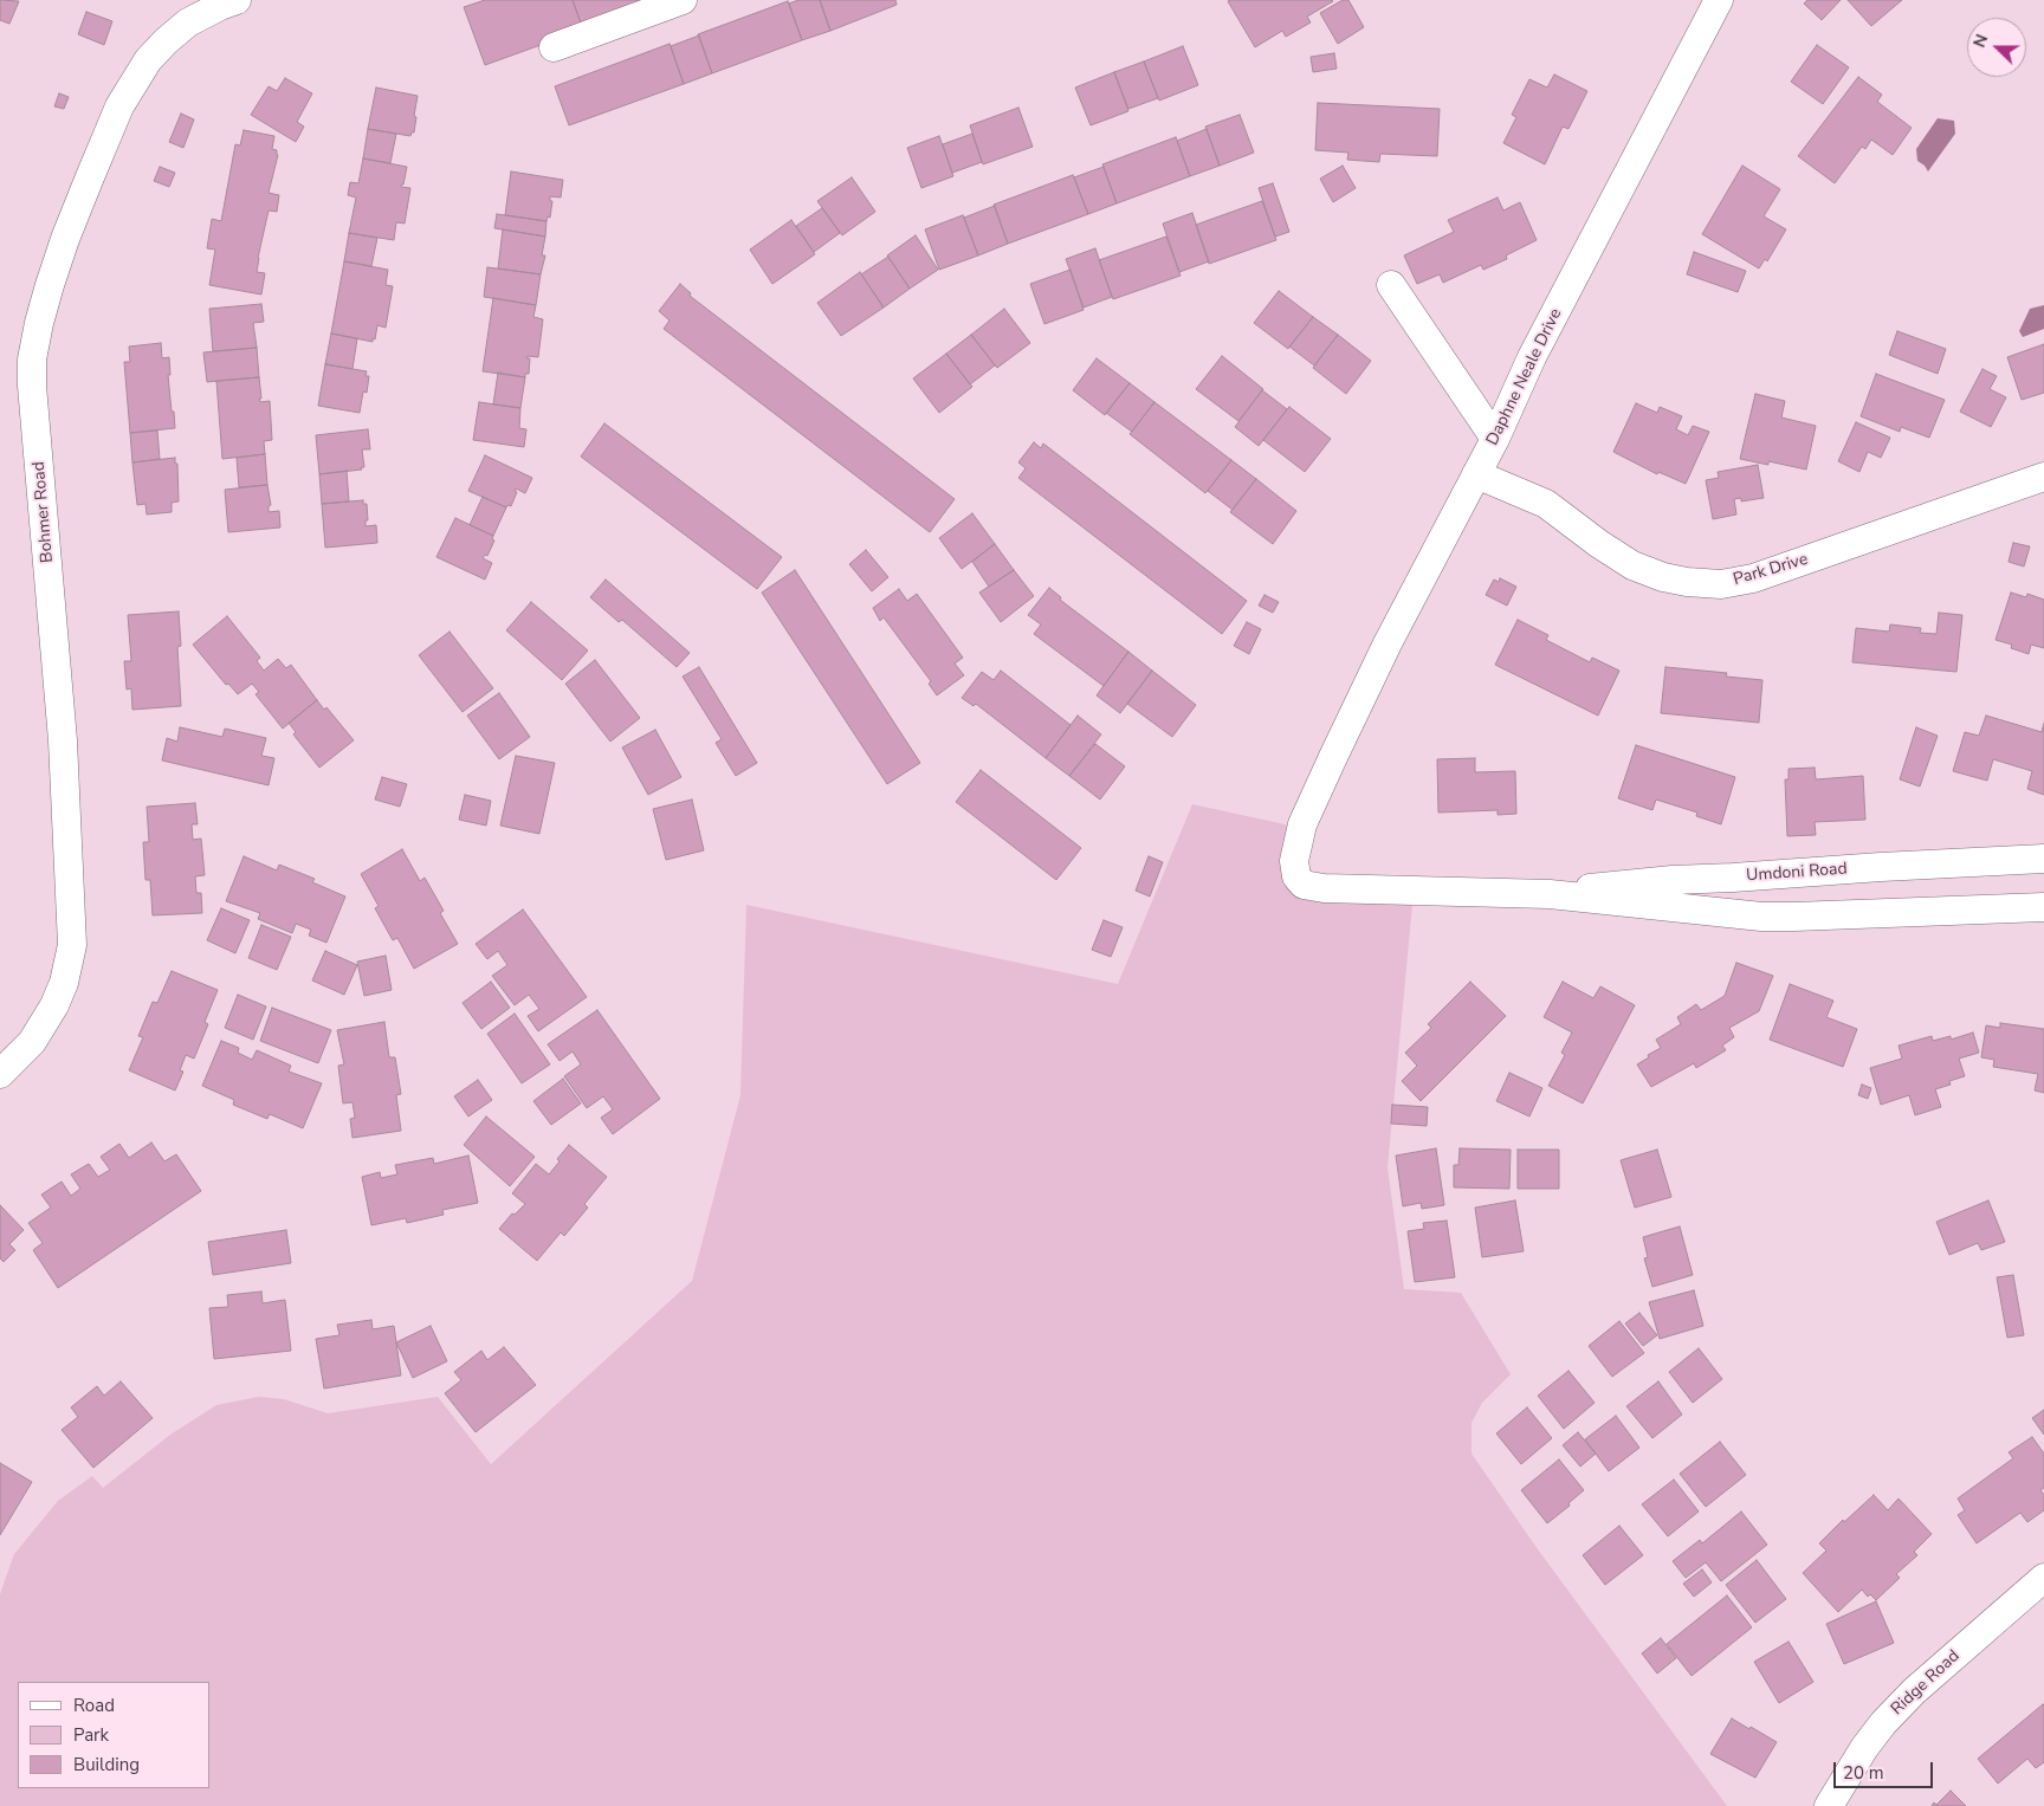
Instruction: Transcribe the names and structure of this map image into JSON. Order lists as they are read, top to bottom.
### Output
{
  "streets": {
    "street": [
      "Daphne Neale Drive",
      "Bohmer Road",
      "Park Drive",
      "Umdoni Road",
      "Ridge Road"
    ]
  },
  "crossings": [
    ["Daphne Neale Drive", "Park Drive"],
    ["Daphne Neale Drive", "Umdoni Road"]
  ],
  "legend": ["Road", "Park", "Building"],
  "scale_bar": "20 m",
  "north": "left"
}
